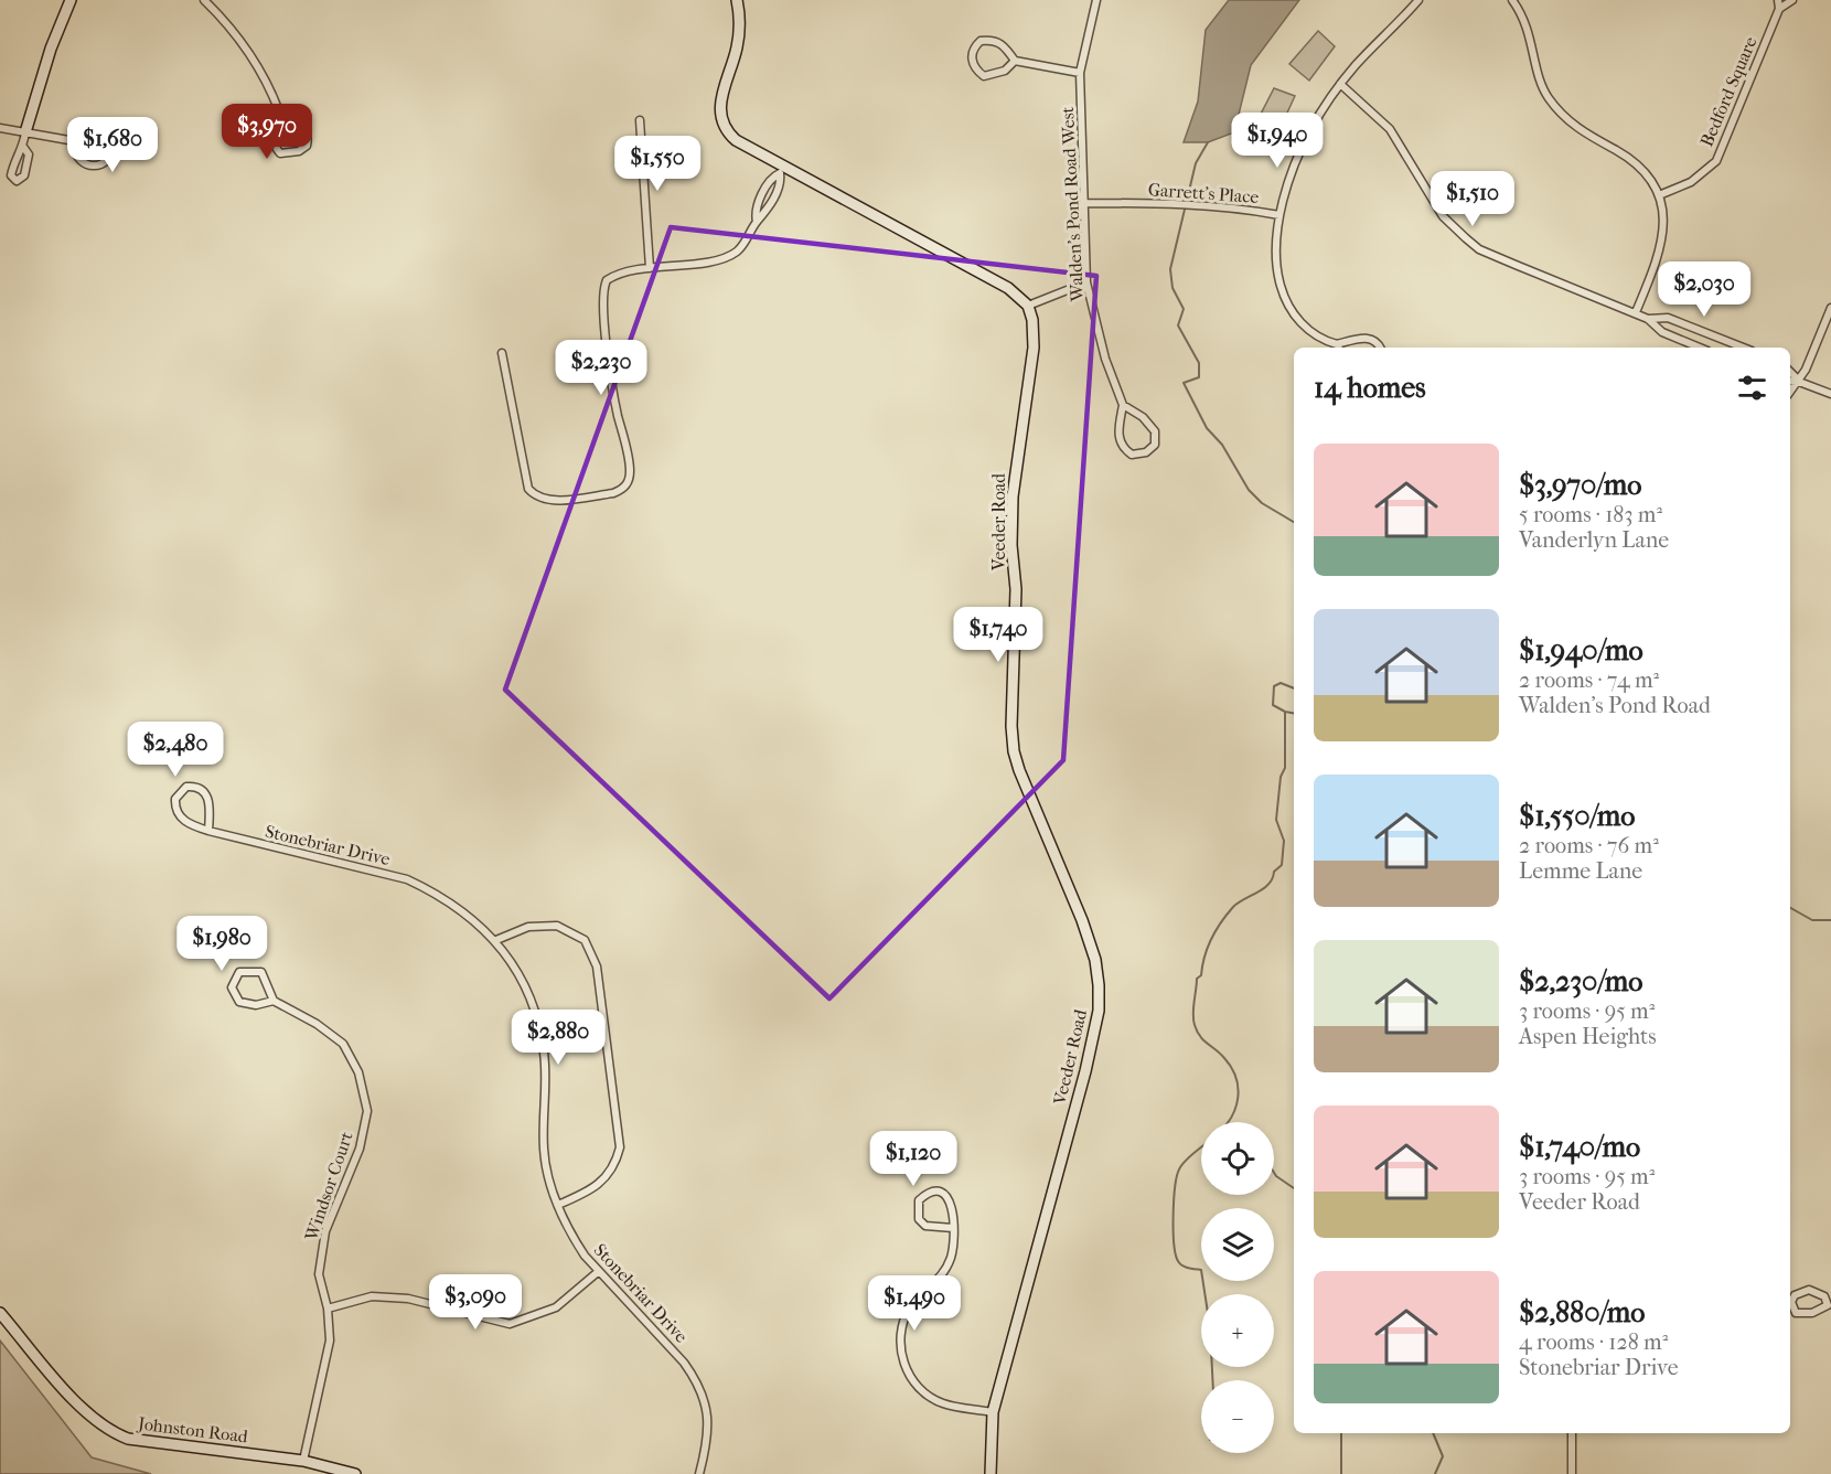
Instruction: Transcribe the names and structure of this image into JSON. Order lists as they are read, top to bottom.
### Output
{
  "streets": {
    "street": [
      "Bedford Square",
      "Garrett's Place",
      "Walden's Pond Road West",
      "Veeder Road",
      "Stonebriar Drive",
      "Windsor Court",
      "Johnston Road"
    ]
  },
  "crossings": [
    ["Garrett's Place", "Walden's Pond Road West"],
    ["Windsor Court", "Johnston Road"]
  ],
  "page": {
    "price": [
      "$3,970",
      "$1,940",
      "$1,680",
      "$1,550",
      "$1,510",
      "$2,030",
      "$2,230",
      "$1,740",
      "$2,480",
      "$1,980",
      "$2,880",
      "$1,120",
      "$3,090",
      "$1,490"
    ],
    "heading": "14 homes",
    "list": [
      {
        "name": "$3,970/mo",
        "note": "5 rooms · 183 m² · Vanderlyn Lane"
      },
      {
        "name": "$1,940/mo",
        "note": "2 rooms · 74 m² · Walden's Pond Road"
      },
      {
        "name": "$1,550/mo",
        "note": "2 rooms · 76 m² · Lemme Lane"
      },
      {
        "name": "$2,230/mo",
        "note": "3 rooms · 95 m² · Aspen Heights"
      },
      {
        "name": "$1,740/mo",
        "note": "3 rooms · 95 m² · Veeder Road"
      },
      {
        "name": "$2,880/mo",
        "note": "4 rooms · 128 m² · Stonebriar Drive"
      }
    ],
    "map_buttons": ["+", "−"]
  }
}
